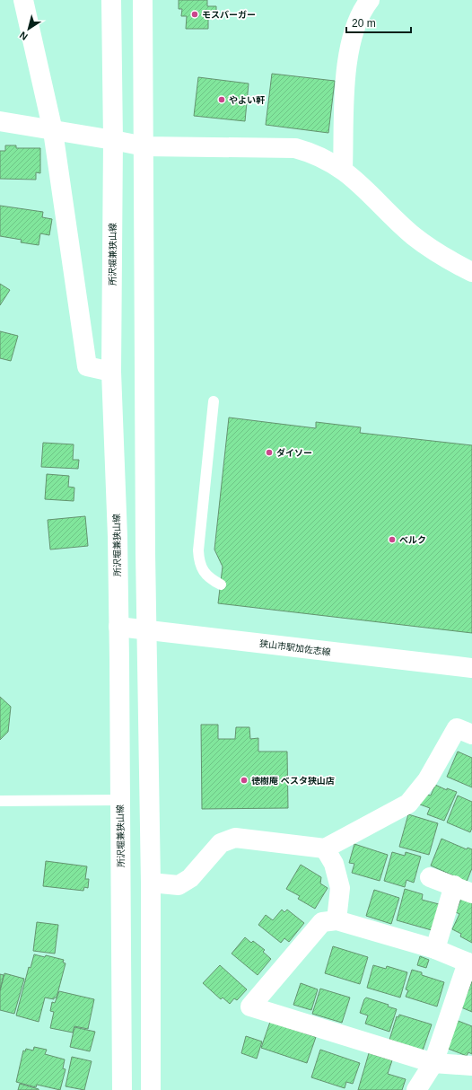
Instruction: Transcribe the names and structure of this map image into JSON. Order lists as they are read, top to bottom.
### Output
{
  "streets": {
    "street": ["所沢堀兼狭山線", "狭山市駅加佐志線"]
  },
  "crossings": [
    ["所沢堀兼狭山線", "狭山市駅加佐志線"]
  ],
  "places": [
    "モスバーガー",
    "やよい軒",
    "ダイソー",
    "ベルク",
    "徳樹庵 ベスタ狭山店"
  ],
  "scale_bar": "20 m",
  "north": "bottom left"
}
